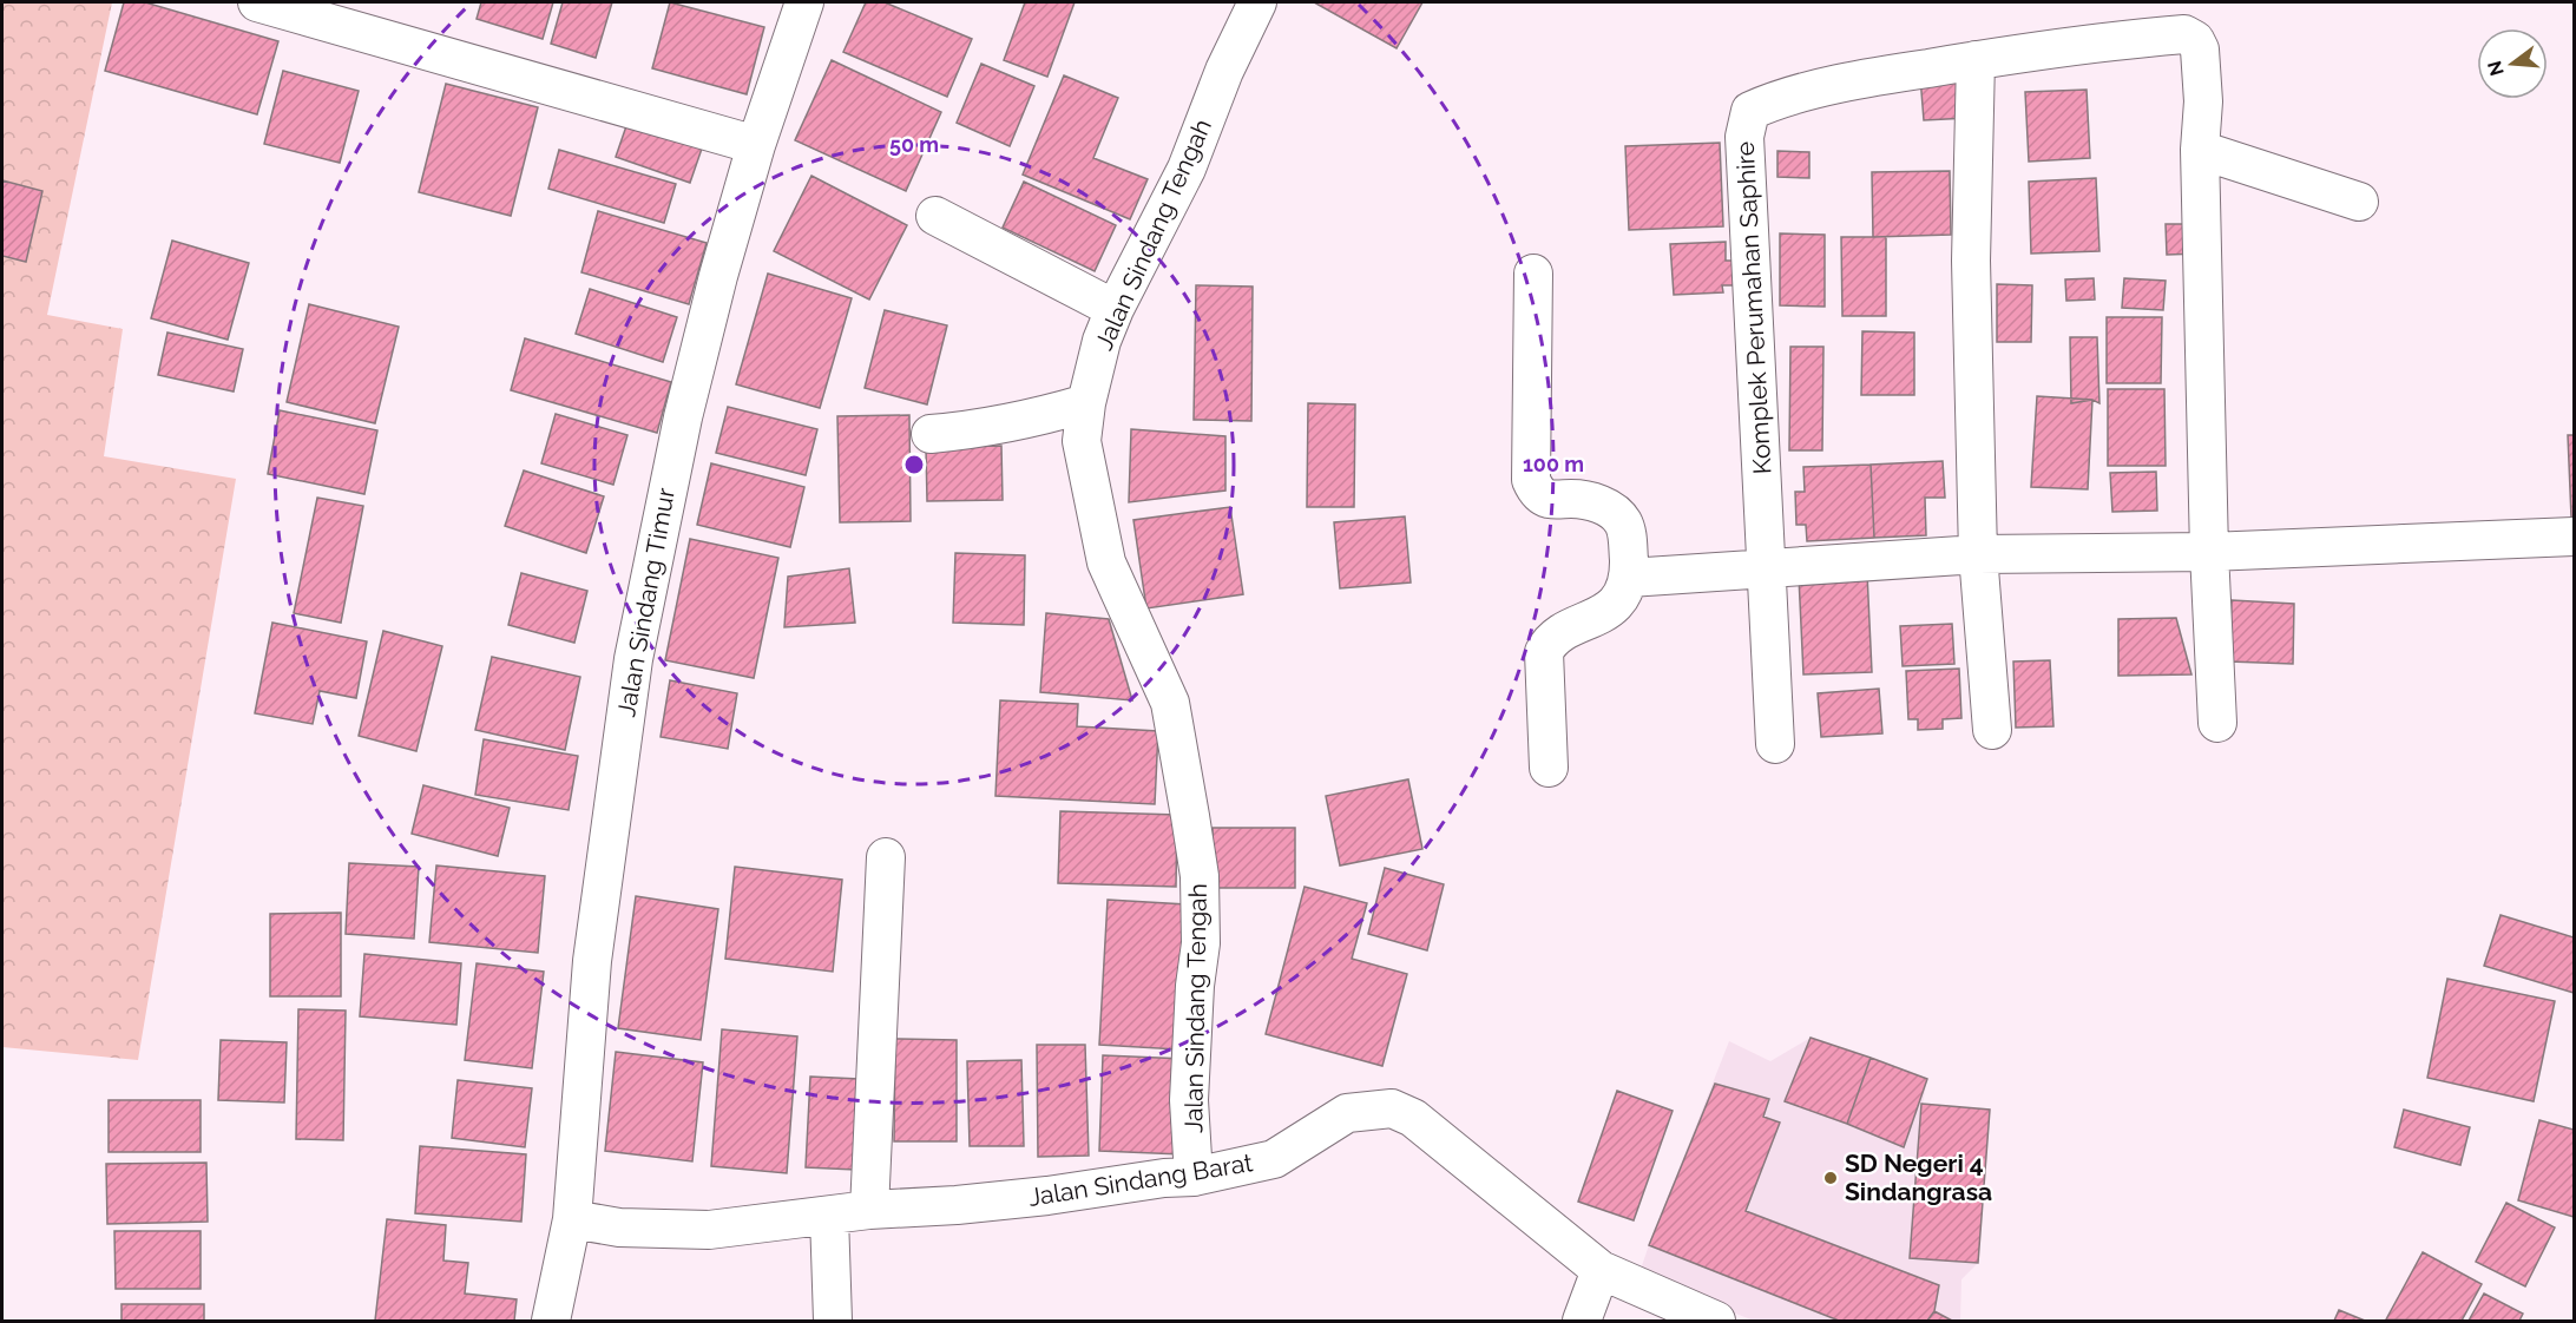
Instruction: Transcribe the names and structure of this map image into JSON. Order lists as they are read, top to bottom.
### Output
{
  "streets": {
    "street": [
      "Jalan Sindang Tengah",
      "Komplek Perumahan Saphire",
      "Jalan Sindang Timur",
      "Jalan Sindang Barat"
    ]
  },
  "crossings": [
    ["Jalan Sindang Tengah", "Jalan Sindang Barat"],
    ["Jalan Sindang Timur", "Jalan Sindang Barat"]
  ],
  "places": ["SD Negeri 4 Sindangrasa"],
  "north": "left",
  "rings": ["50 m", "100 m"]
}
